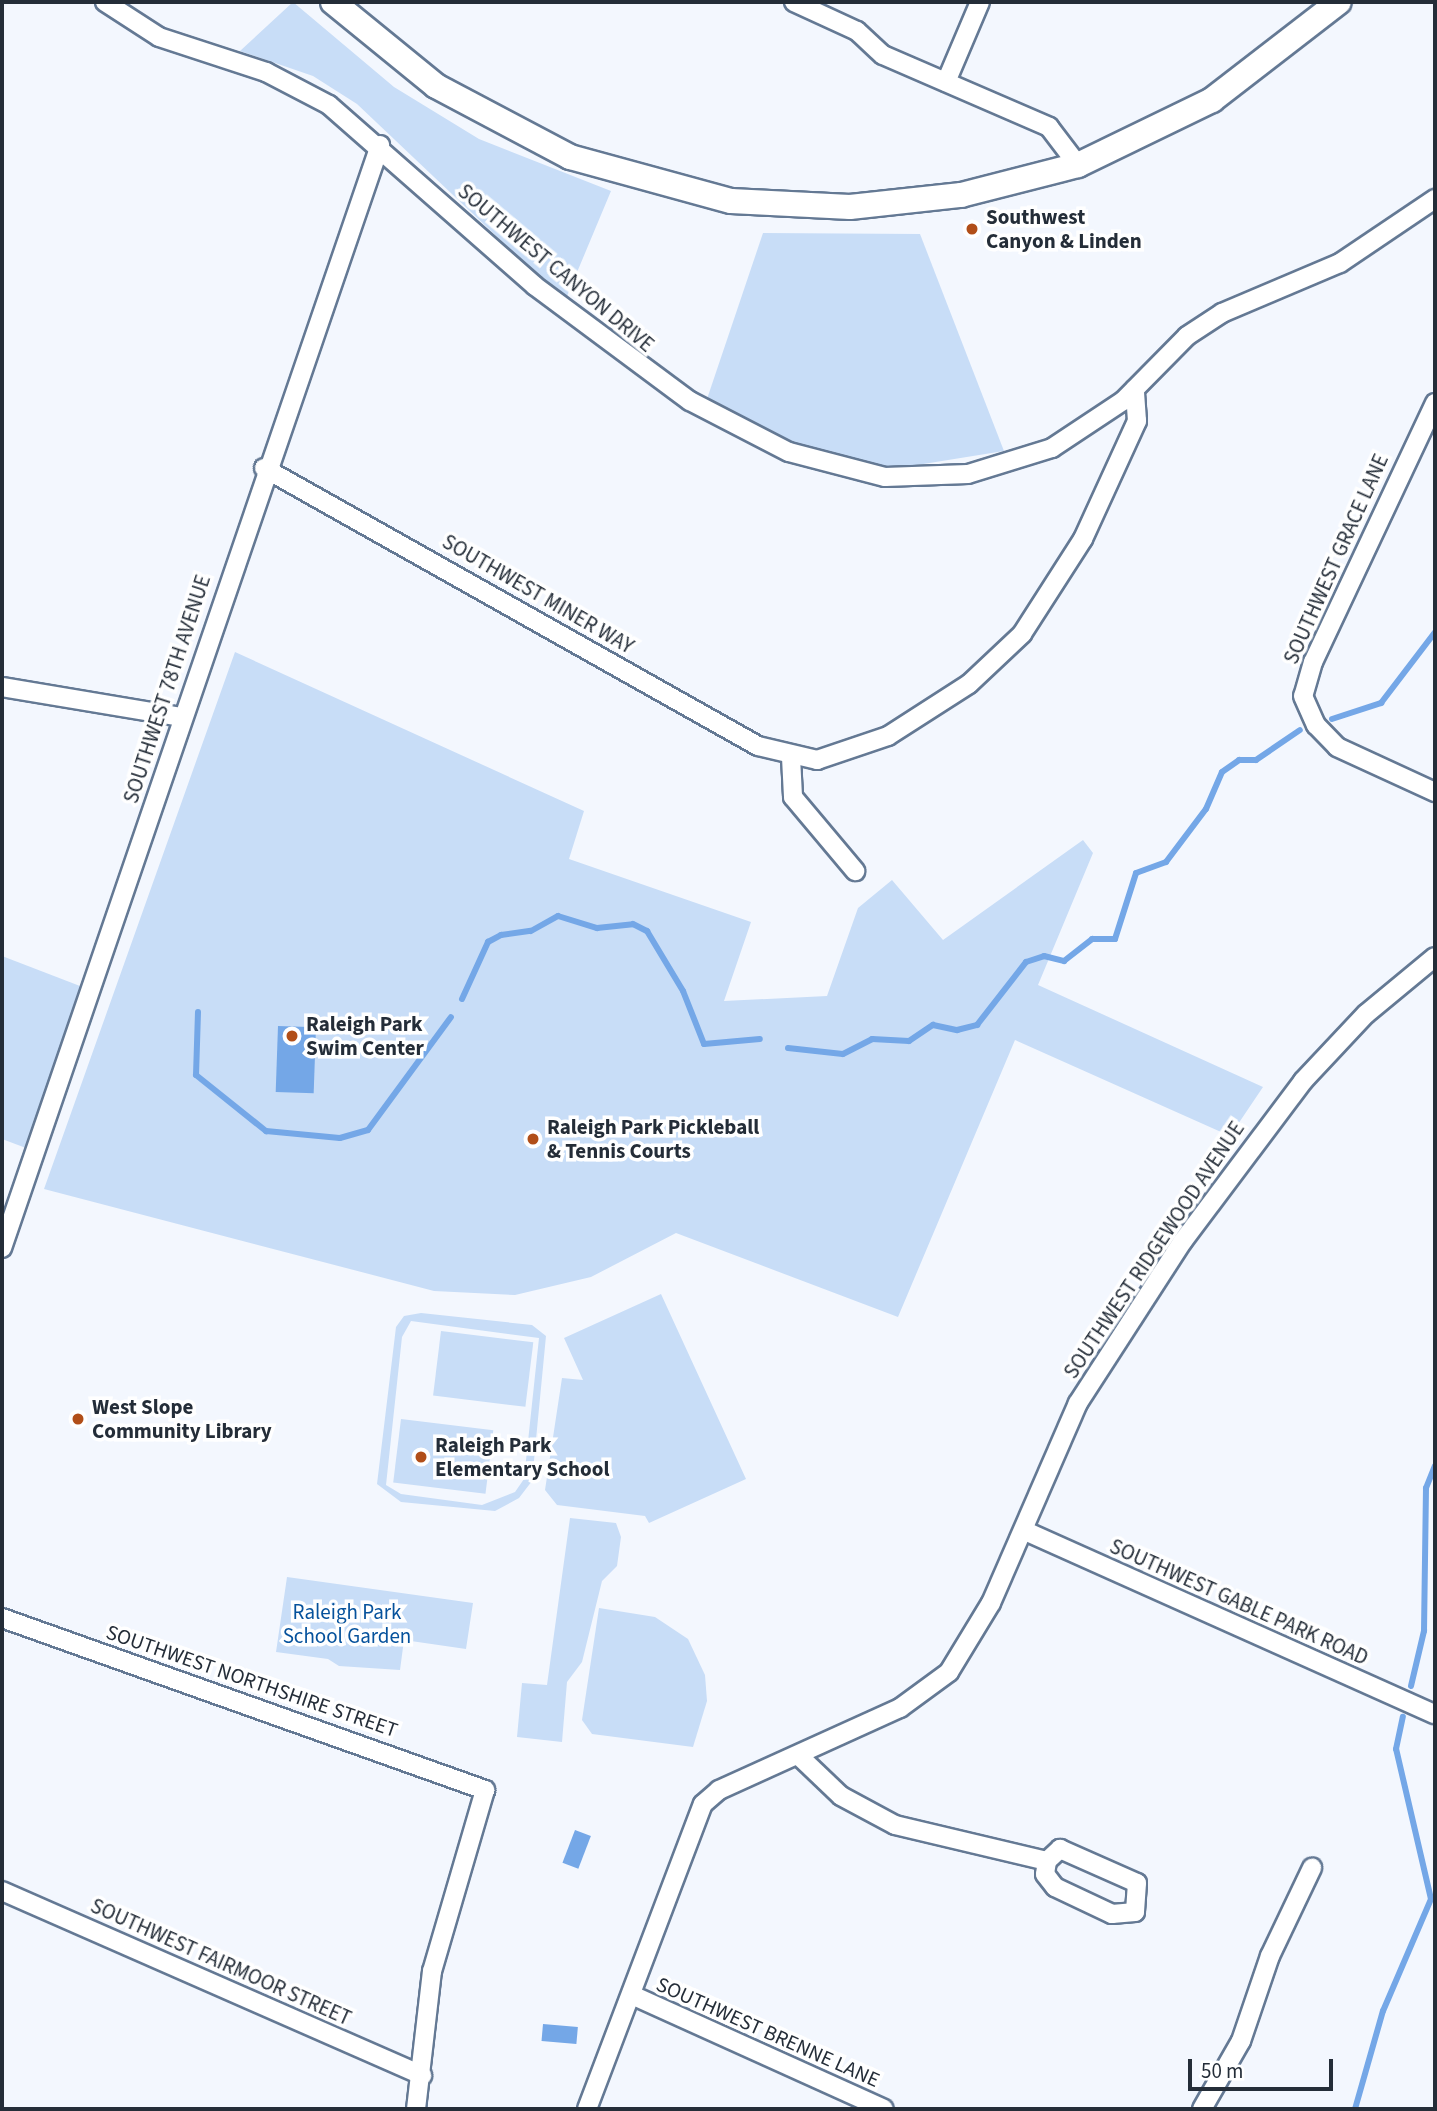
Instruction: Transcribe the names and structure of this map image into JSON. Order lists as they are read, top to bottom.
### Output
{
  "streets": {
    "street": [
      "SOUTHWEST CANYON DRIVE",
      "SOUTHWEST GRACE LANE",
      "SOUTHWEST MINER WAY",
      "SOUTHWEST 78TH AVENUE",
      "SOUTHWEST RIDGEWOOD AVENUE",
      "SOUTHWEST GABLE PARK ROAD",
      "SOUTHWEST NORTHSHIRE STREET",
      "SOUTHWEST FAIRMOOR STREET",
      "SOUTHWEST BRENNE LANE"
    ]
  },
  "crossings": [
    ["SOUTHWEST CANYON DRIVE", "SOUTHWEST MINER WAY"],
    ["SOUTHWEST CANYON DRIVE", "SOUTHWEST 78TH AVENUE"],
    ["SOUTHWEST MINER WAY", "SOUTHWEST 78TH AVENUE"],
    ["SOUTHWEST RIDGEWOOD AVENUE", "SOUTHWEST GABLE PARK ROAD"],
    ["SOUTHWEST RIDGEWOOD AVENUE", "SOUTHWEST BRENNE LANE"],
    ["SOUTHWEST NORTHSHIRE STREET", "SOUTHWEST FAIRMOOR STREET"]
  ],
  "parks": ["Raleigh Park School Garden"],
  "places": [
    "Southwest Canyon & Linden",
    "Raleigh Park Swim Center",
    "Raleigh Park Pickleball & Tennis Courts",
    "West Slope Community Library",
    "Raleigh Park Elementary School"
  ],
  "scale_bar": "50 m"
}
